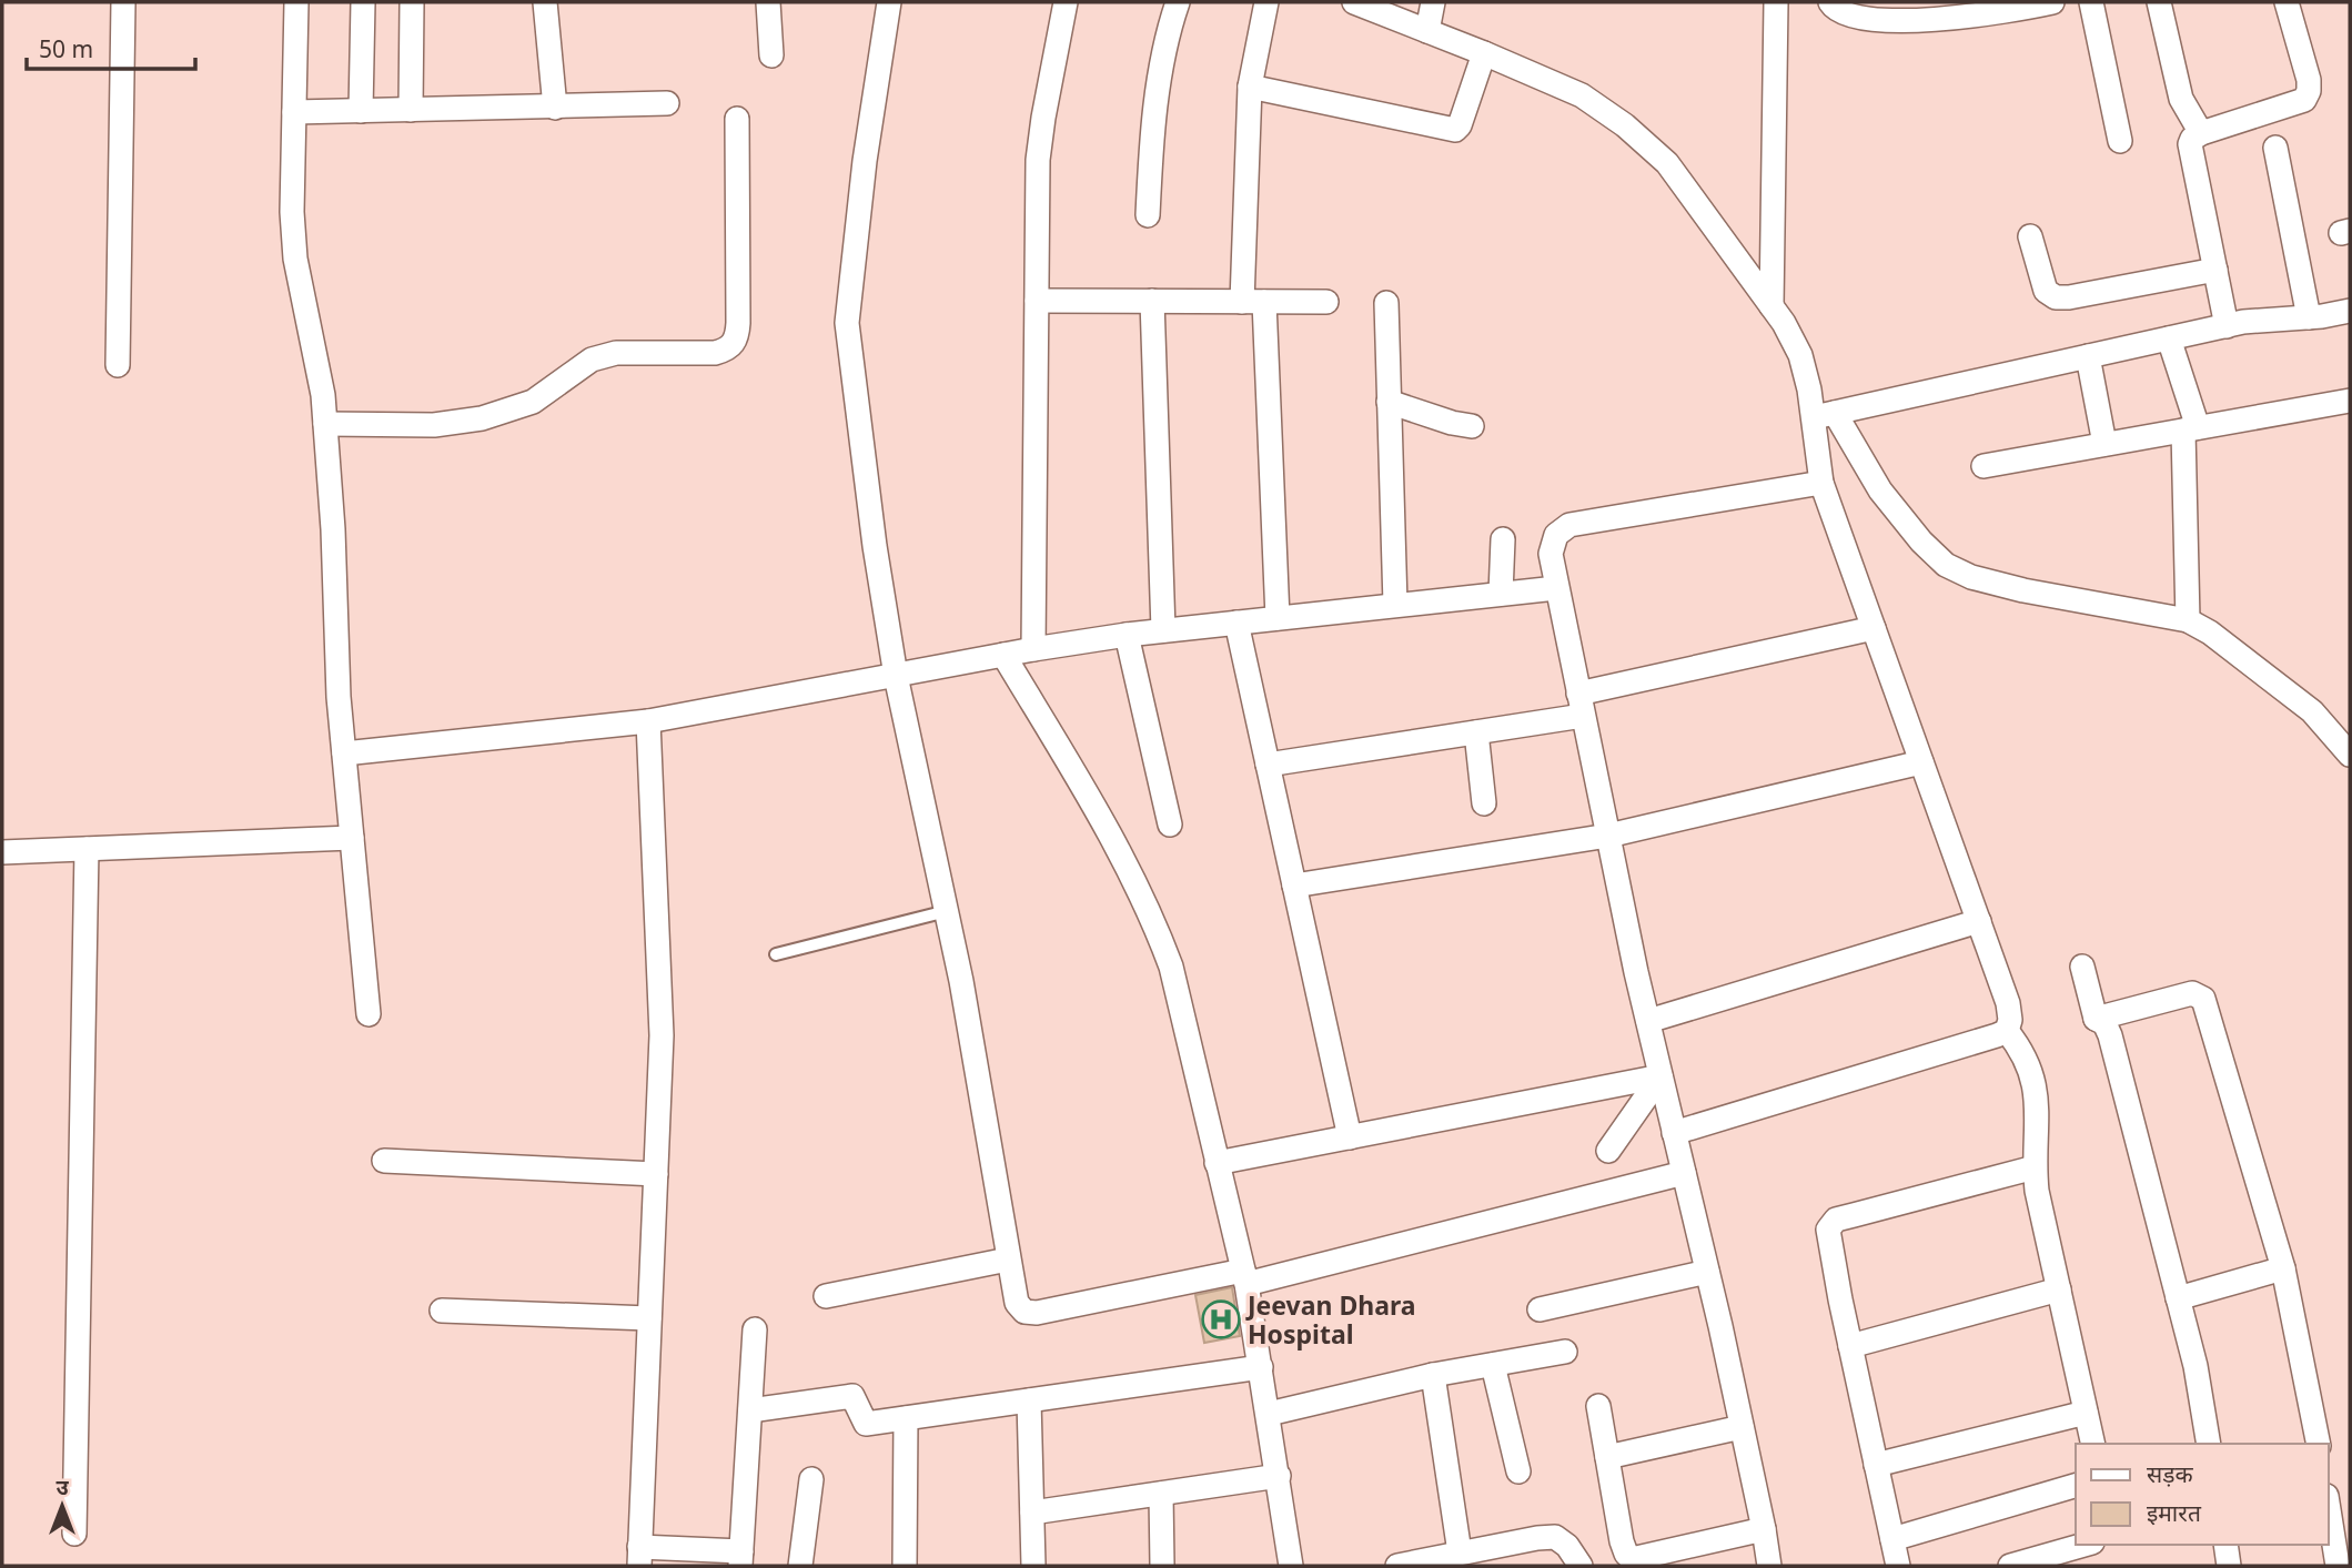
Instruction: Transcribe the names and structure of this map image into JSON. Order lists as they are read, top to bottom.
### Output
{
  "places": {
    "hospital": ["Jeevan Dhara Hospital"]
  },
  "legend": ["सड़क", "इमारत"],
  "scale_bar": "50 m",
  "north": "top"
}
